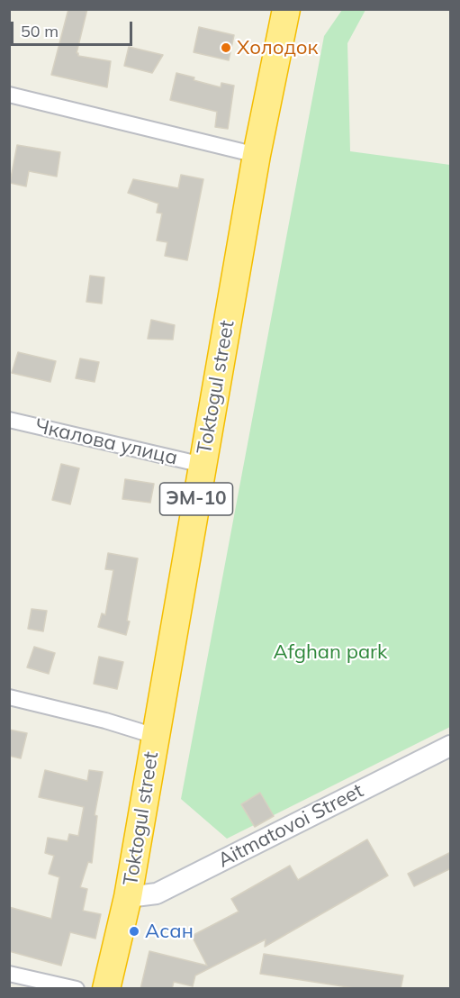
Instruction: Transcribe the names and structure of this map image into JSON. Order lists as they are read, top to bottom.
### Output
{
  "streets": {
    "highway": ["Toktogul street", "ЭМ-10"],
    "main road": ["Aitmatovoi Street"],
    "street": ["Чкалова улица"]
  },
  "crossings": [
    ["Toktogul street", "Чкалова улица"],
    ["Toktogul street", "Aitmatovoi Street"]
  ],
  "parks": ["Afghan park"],
  "places": ["Холодок", "Асан"],
  "scale_bar": "50 m"
}
